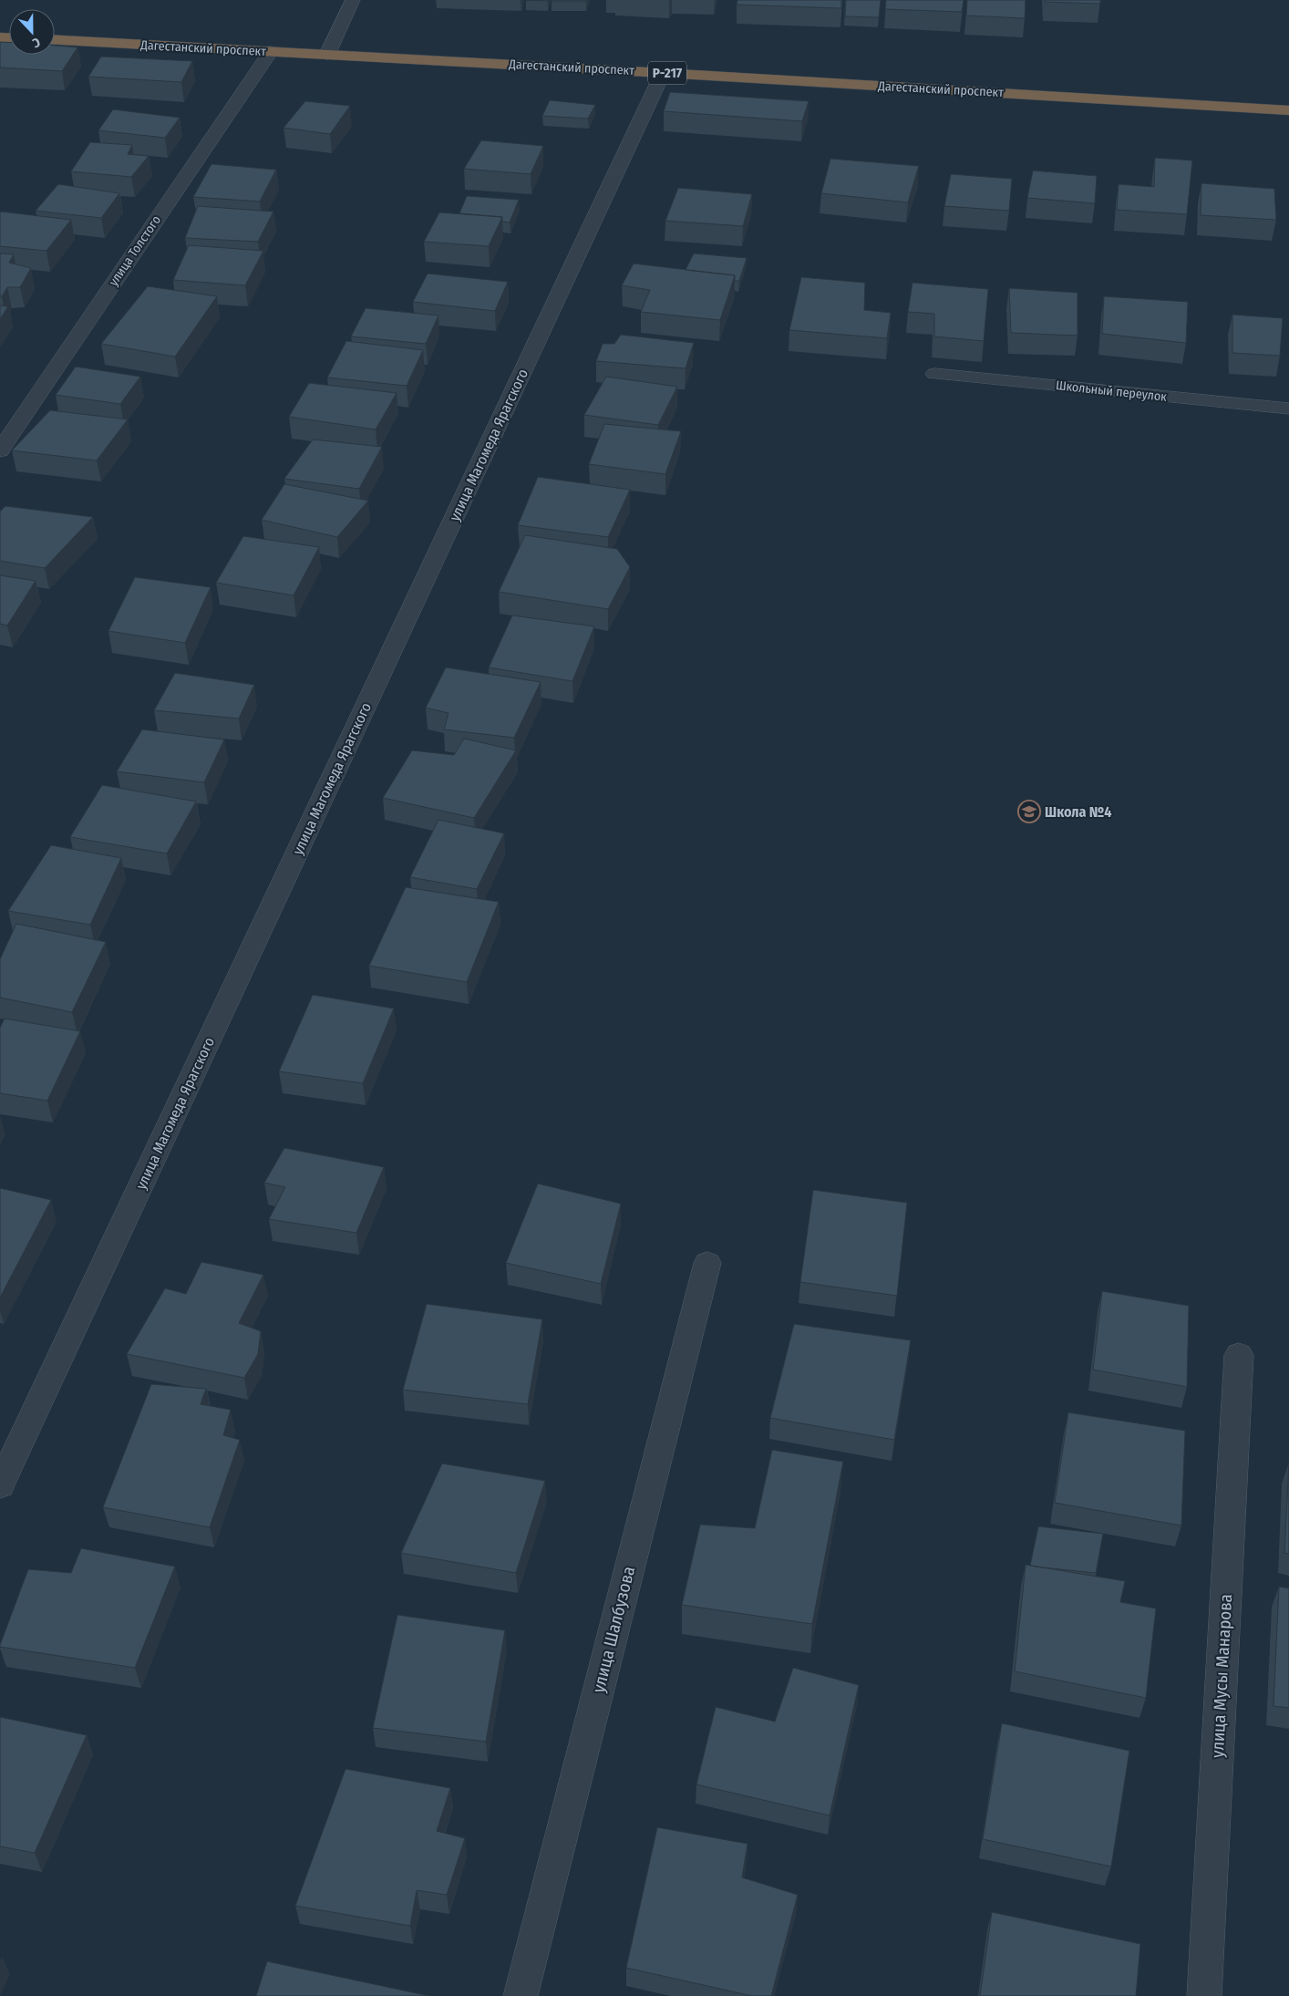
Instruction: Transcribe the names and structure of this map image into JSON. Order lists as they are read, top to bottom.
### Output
{
  "streets": {
    "highway": ["Дагестанский проспект", "Р-217"],
    "street": [
      "улица Толстого",
      "Школьный переулок",
      "улица Магомеда Ярагского",
      "улица Шалбузова",
      "улица Мусы Манарова"
    ]
  },
  "crossings": [
    ["Дагестанский проспект", "улица Толстого"],
    ["Дагестанский проспект", "улица Магомеда Ярагского"]
  ],
  "places": {
    "school or university": ["Школа №4"]
  },
  "north": "bottom"
}
